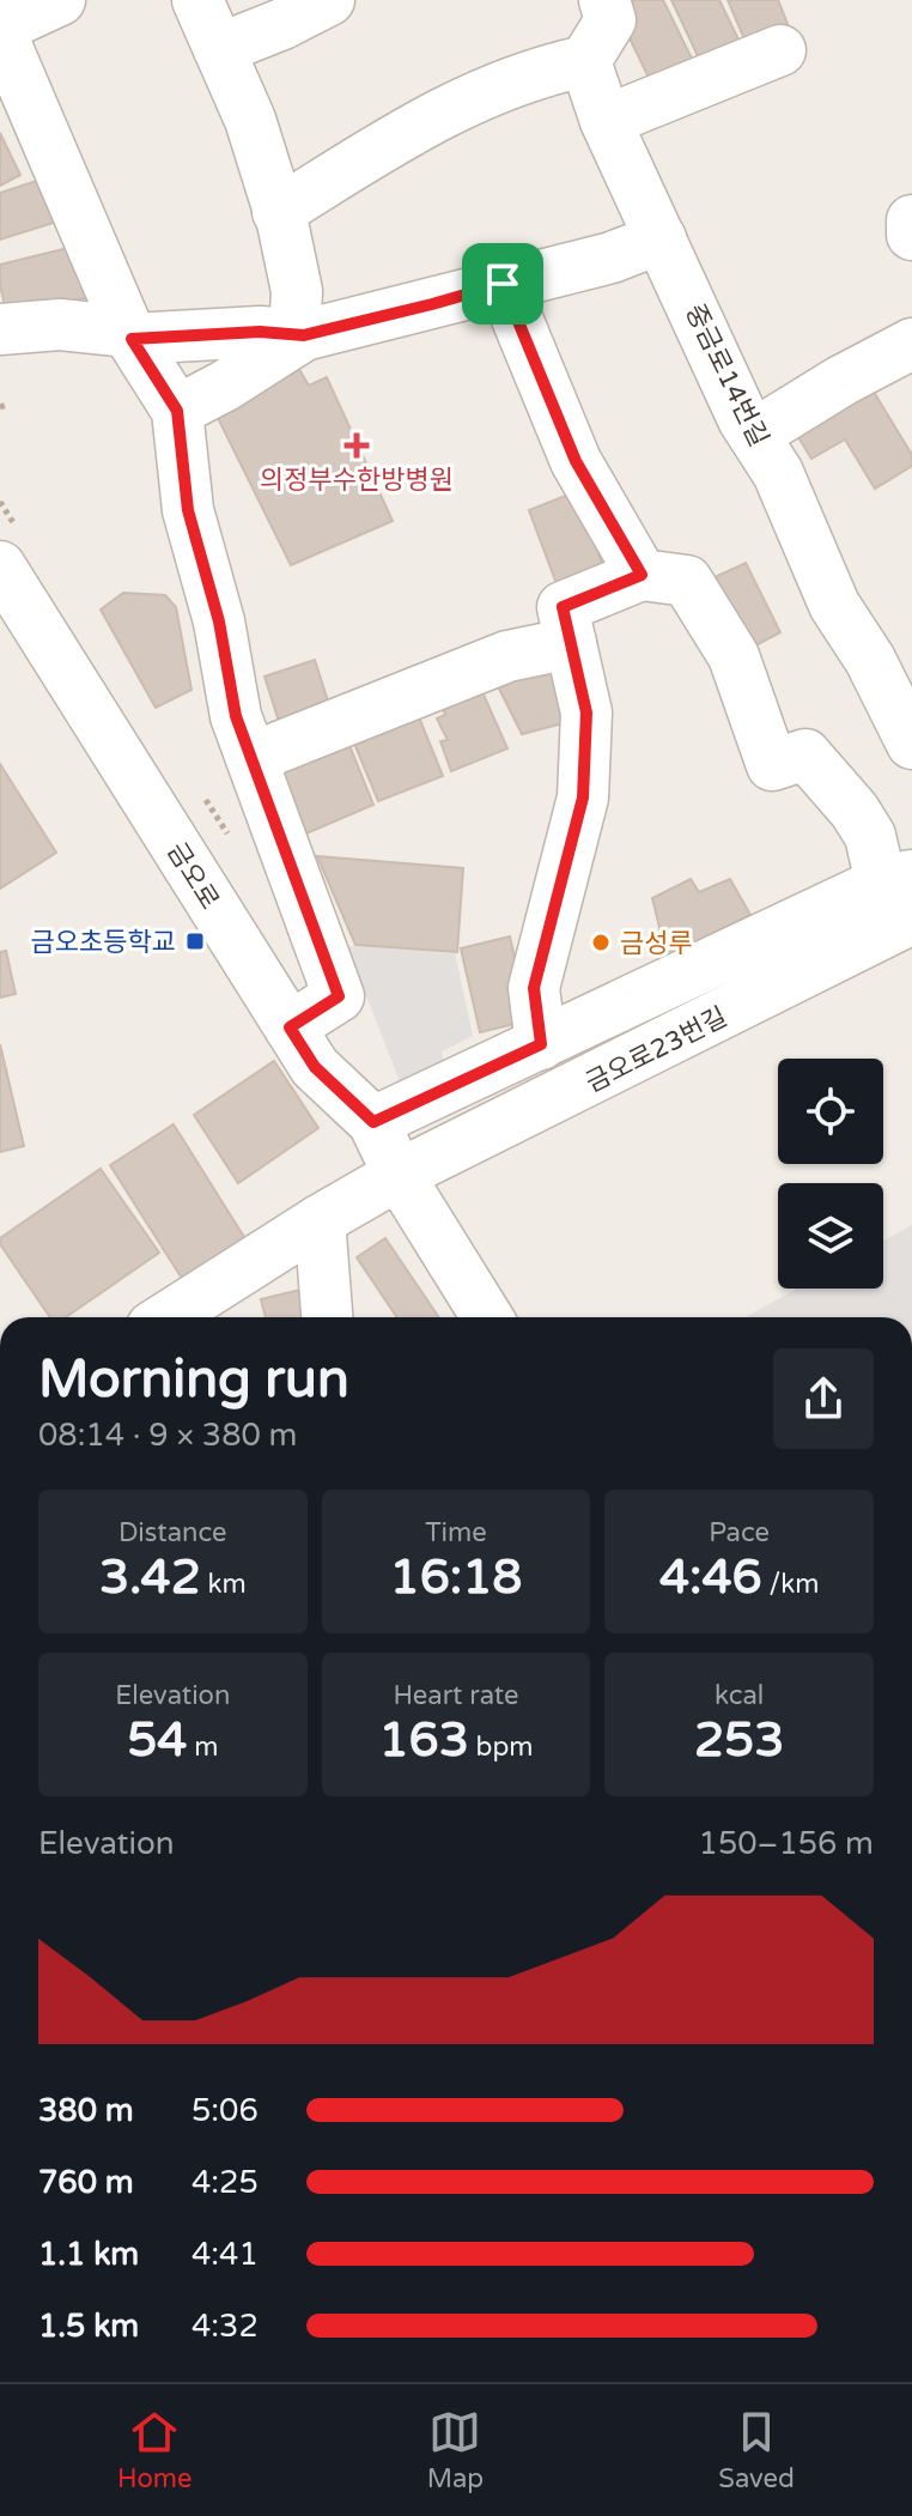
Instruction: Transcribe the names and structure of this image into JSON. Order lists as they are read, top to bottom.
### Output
{
  "streets": {
    "street": ["중금로14번길", "금오로", "금오로23번길"]
  },
  "crossings": [
    ["금오로", "금오로23번길"]
  ],
  "places": {
    "health": ["의정부수한방병원"],
    "transit": ["금오초등학교"],
    "other": ["금성루"]
  },
  "page": {
    "heading": ["Morning run", "08:14 · 9 × 380 m"],
    "stats": [
      ["Distance", "3.42 km"],
      ["Time", "16:18"],
      ["Pace", "4:46 /km"],
      ["Elevation", "54 m"],
      ["Heart rate", "163 bpm"],
      ["kcal", "253"]
    ],
    "chart": ["Elevation", "150–156 m"],
    "list": [
      {
        "name": "380 m",
        "note": "5:06"
      },
      {
        "name": "760 m",
        "note": "4:25"
      },
      {
        "name": "1.1 km",
        "note": "4:41"
      },
      {
        "name": "1.5 km",
        "note": "4:32"
      }
    ],
    "tabs": ["Home", "Map", "Saved"]
  }
}
